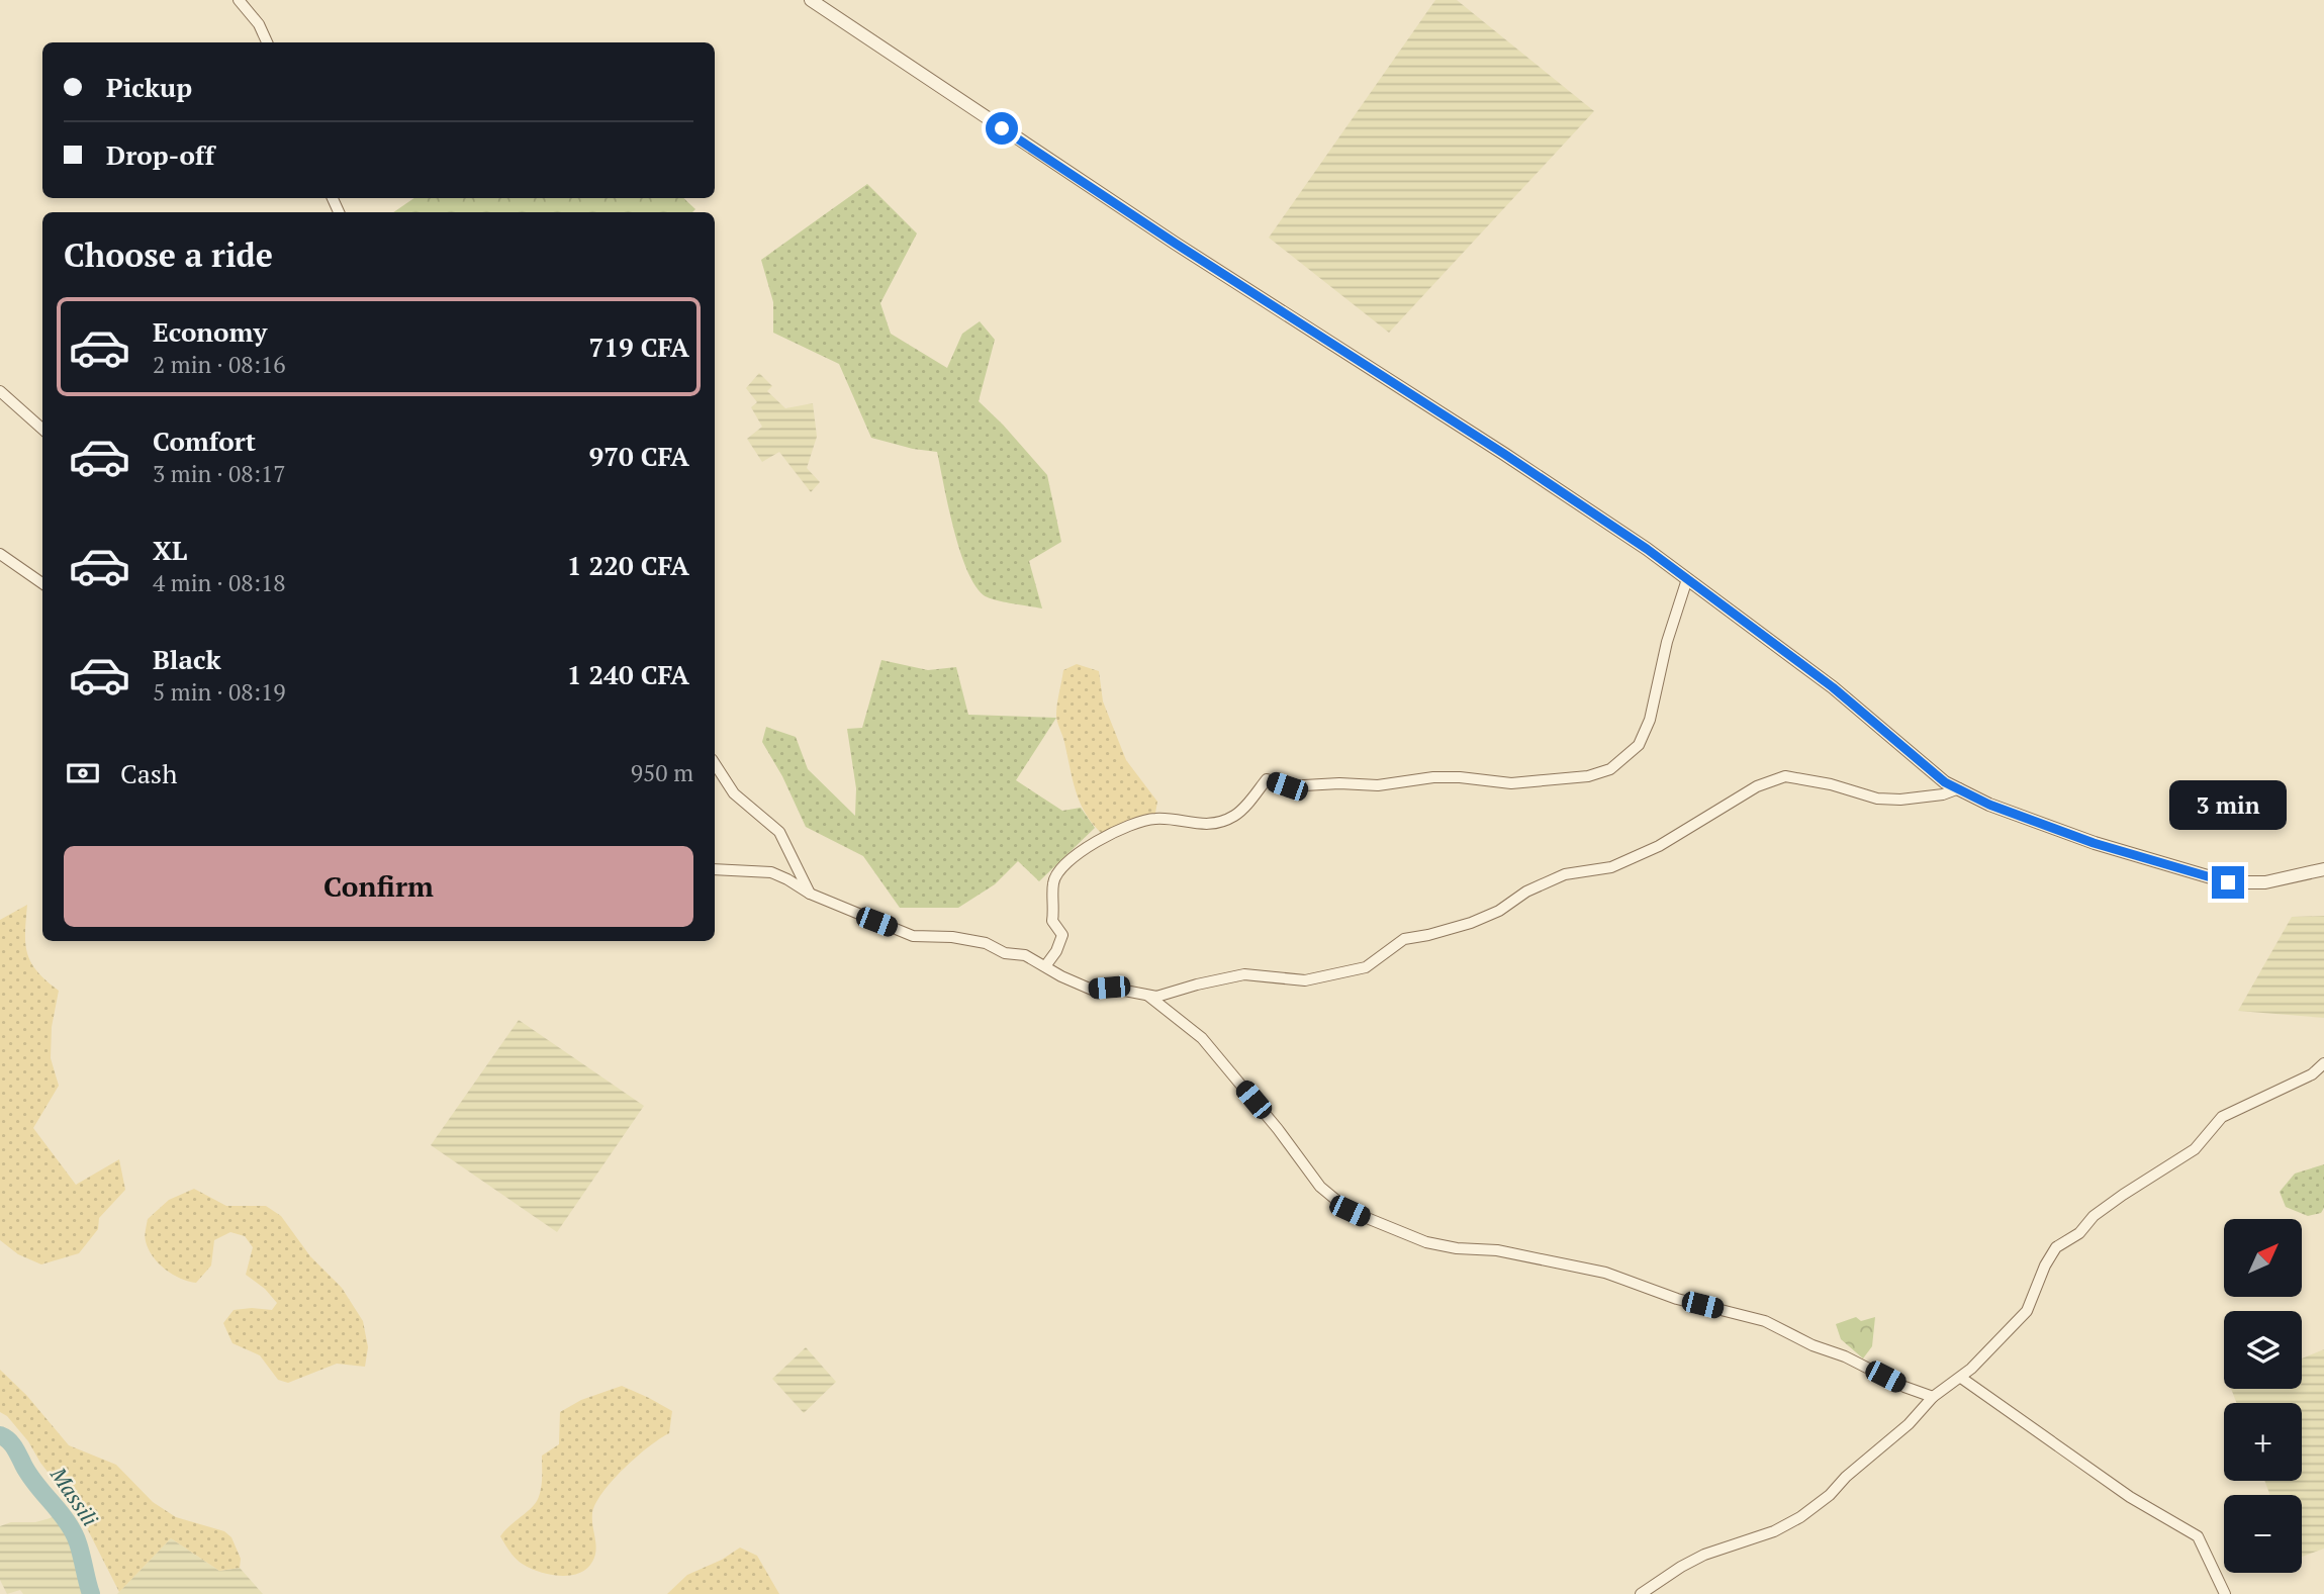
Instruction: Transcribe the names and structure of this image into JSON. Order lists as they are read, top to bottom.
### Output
{
  "water": ["Massili"],
  "north": "top right",
  "page": {
    "banner": ["Pickup", "Drop-off"],
    "heading": "Choose a ride",
    "list": [
      {
        "name": "Economy",
        "note": "2 min · 08:16",
        "value": "719 CFA"
      },
      {
        "name": "Comfort",
        "note": "3 min · 08:17",
        "value": "970 CFA"
      },
      {
        "name": "XL",
        "note": "4 min · 08:18",
        "value": "1 220 CFA"
      },
      {
        "name": "Black",
        "note": "5 min · 08:19",
        "value": "1 240 CFA"
      }
    ],
    "pay": ["Cash", "950 m"],
    "bubble": "3 min",
    "buttons": "Confirm",
    "map_buttons": ["+", "−"]
  }
}
